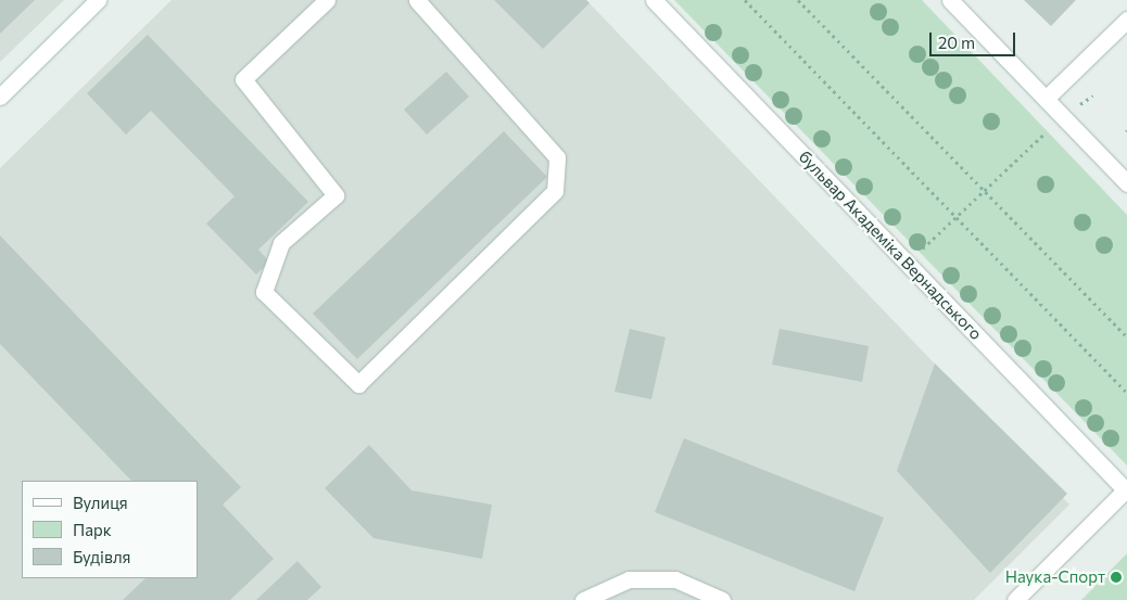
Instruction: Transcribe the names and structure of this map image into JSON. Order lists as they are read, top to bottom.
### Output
{
  "streets": {
    "main road": ["бульвар Академіка Вернадського"]
  },
  "places": ["Наука-Спорт"],
  "legend": ["Вулиця", "Парк", "Будівля"],
  "scale_bar": "20 m"
}
